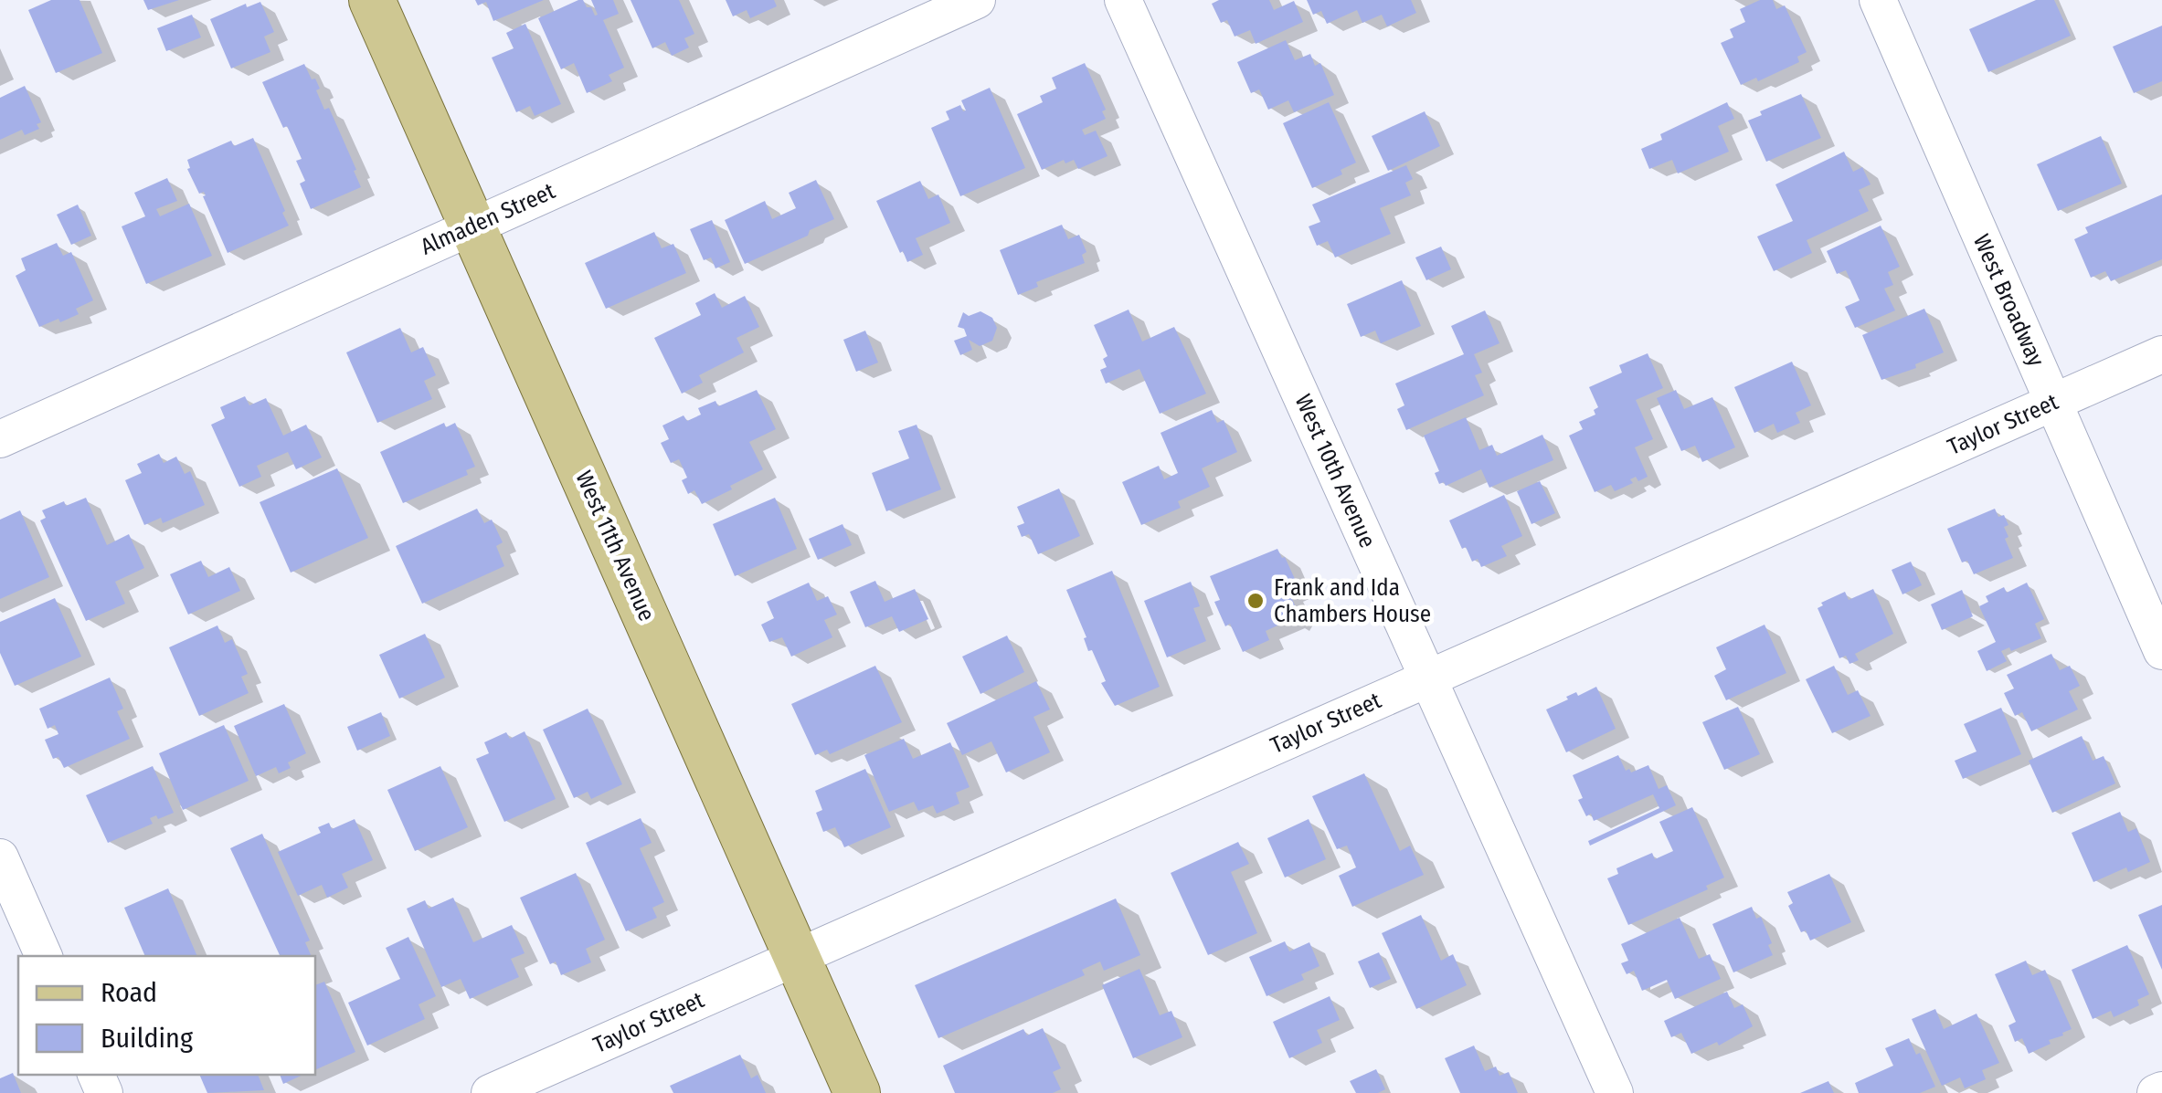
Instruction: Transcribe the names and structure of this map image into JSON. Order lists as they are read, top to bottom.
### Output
{
  "streets": {
    "main road": ["West 11th Avenue"],
    "street": [
      "Almaden Street",
      "West Broadway",
      "Taylor Street",
      "West 10th Avenue"
    ]
  },
  "crossings": [
    ["Almaden Street", "West 11th Avenue"],
    ["West Broadway", "Taylor Street"],
    ["Taylor Street", "West 10th Avenue"],
    ["Taylor Street", "West 11th Avenue"]
  ],
  "places": ["Frank and Ida Chambers House"],
  "legend": ["Road", "Building"]
}
